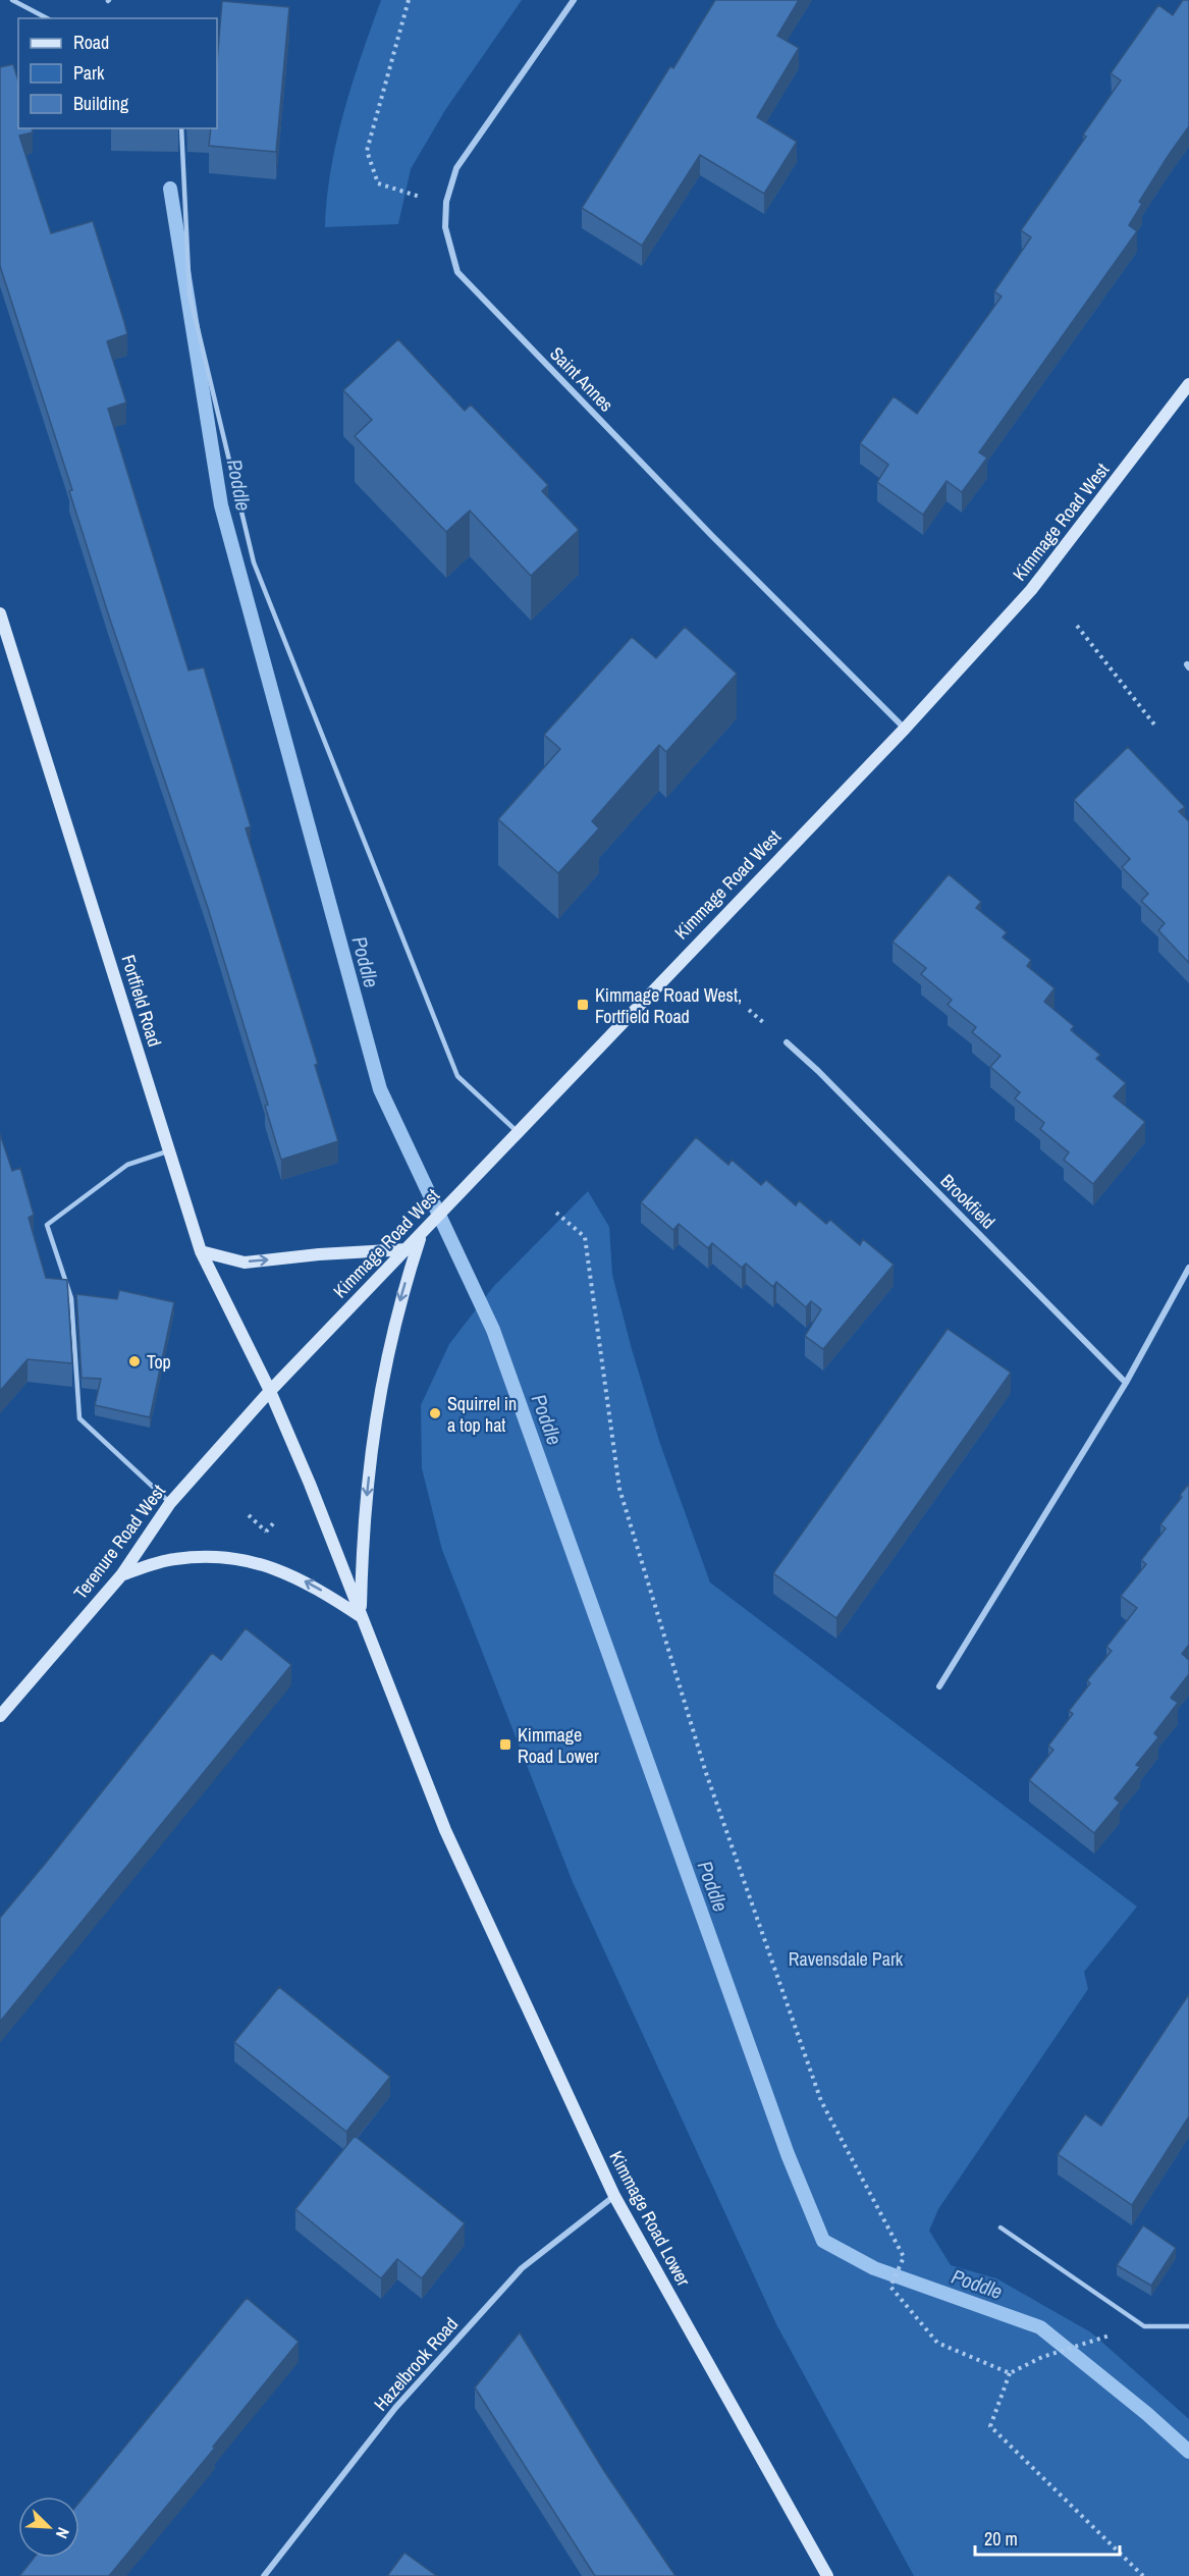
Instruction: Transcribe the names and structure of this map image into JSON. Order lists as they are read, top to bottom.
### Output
{
  "streets": {
    "main road": [
      "Kimmage Road West",
      "Fortfield Road",
      "Terenure Road West",
      "Kimmage Road Lower"
    ],
    "street": ["Saint Annes", "Brookfield", "Hazelbrook Road"]
  },
  "crossings": [
    ["Saint Annes", "Kimmage Road West"],
    ["Kimmage Road West", "Fortfield Road"],
    ["Kimmage Road West", "Terenure Road West"],
    ["Kimmage Road West", "Kimmage Road Lower"],
    ["Fortfield Road", "Terenure Road West"],
    ["Fortfield Road", "Kimmage Road Lower"],
    ["Terenure Road West", "Kimmage Road Lower"],
    ["Kimmage Road Lower", "Hazelbrook Road"]
  ],
  "water": ["Poddle"],
  "parks": ["Ravensdale Park"],
  "places": {
    "transit": ["Kimmage Road West, Fortfield Road", "Kimmage Road Lower"],
    "other": ["Top", "Squirrel in a top hat"]
  },
  "legend": ["Road", "Park", "Building"],
  "scale_bar": "20 m",
  "north": "bottom right"
}
